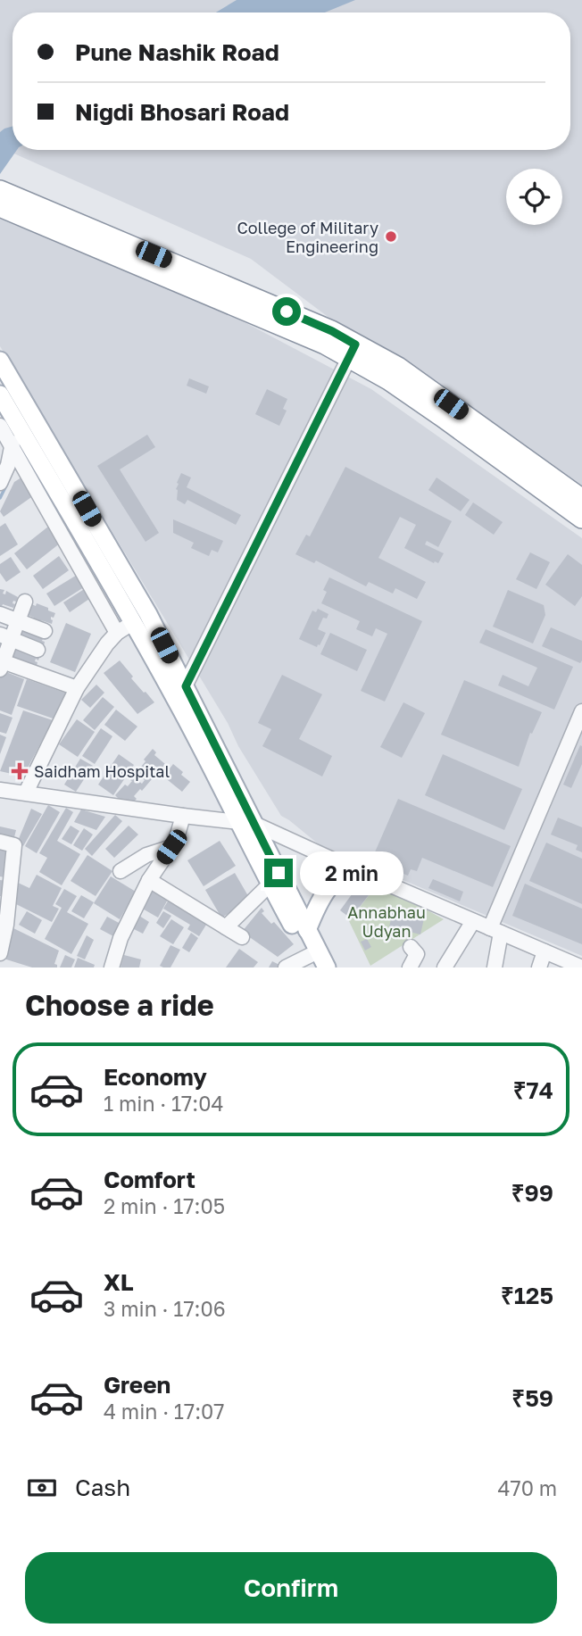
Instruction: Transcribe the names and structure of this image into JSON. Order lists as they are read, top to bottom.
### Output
{
  "parks": ["Annabhau Udyan"],
  "places": {
    "other": ["College of Military Engineering"],
    "health": ["Saidham Hospital"]
  },
  "page": {
    "banner": ["Pune Nashik Road", "Nigdi Bhosari Road"],
    "bubble": "2 min",
    "heading": "Choose a ride",
    "list": [
      {
        "name": "Economy",
        "note": "1 min · 17:04",
        "value": "₹74"
      },
      {
        "name": "Comfort",
        "note": "2 min · 17:05",
        "value": "₹99"
      },
      {
        "name": "XL",
        "note": "3 min · 17:06",
        "value": "₹125"
      },
      {
        "name": "Green",
        "note": "4 min · 17:07",
        "value": "₹59"
      }
    ],
    "pay": ["Cash", "470 m"],
    "buttons": "Confirm"
  }
}
